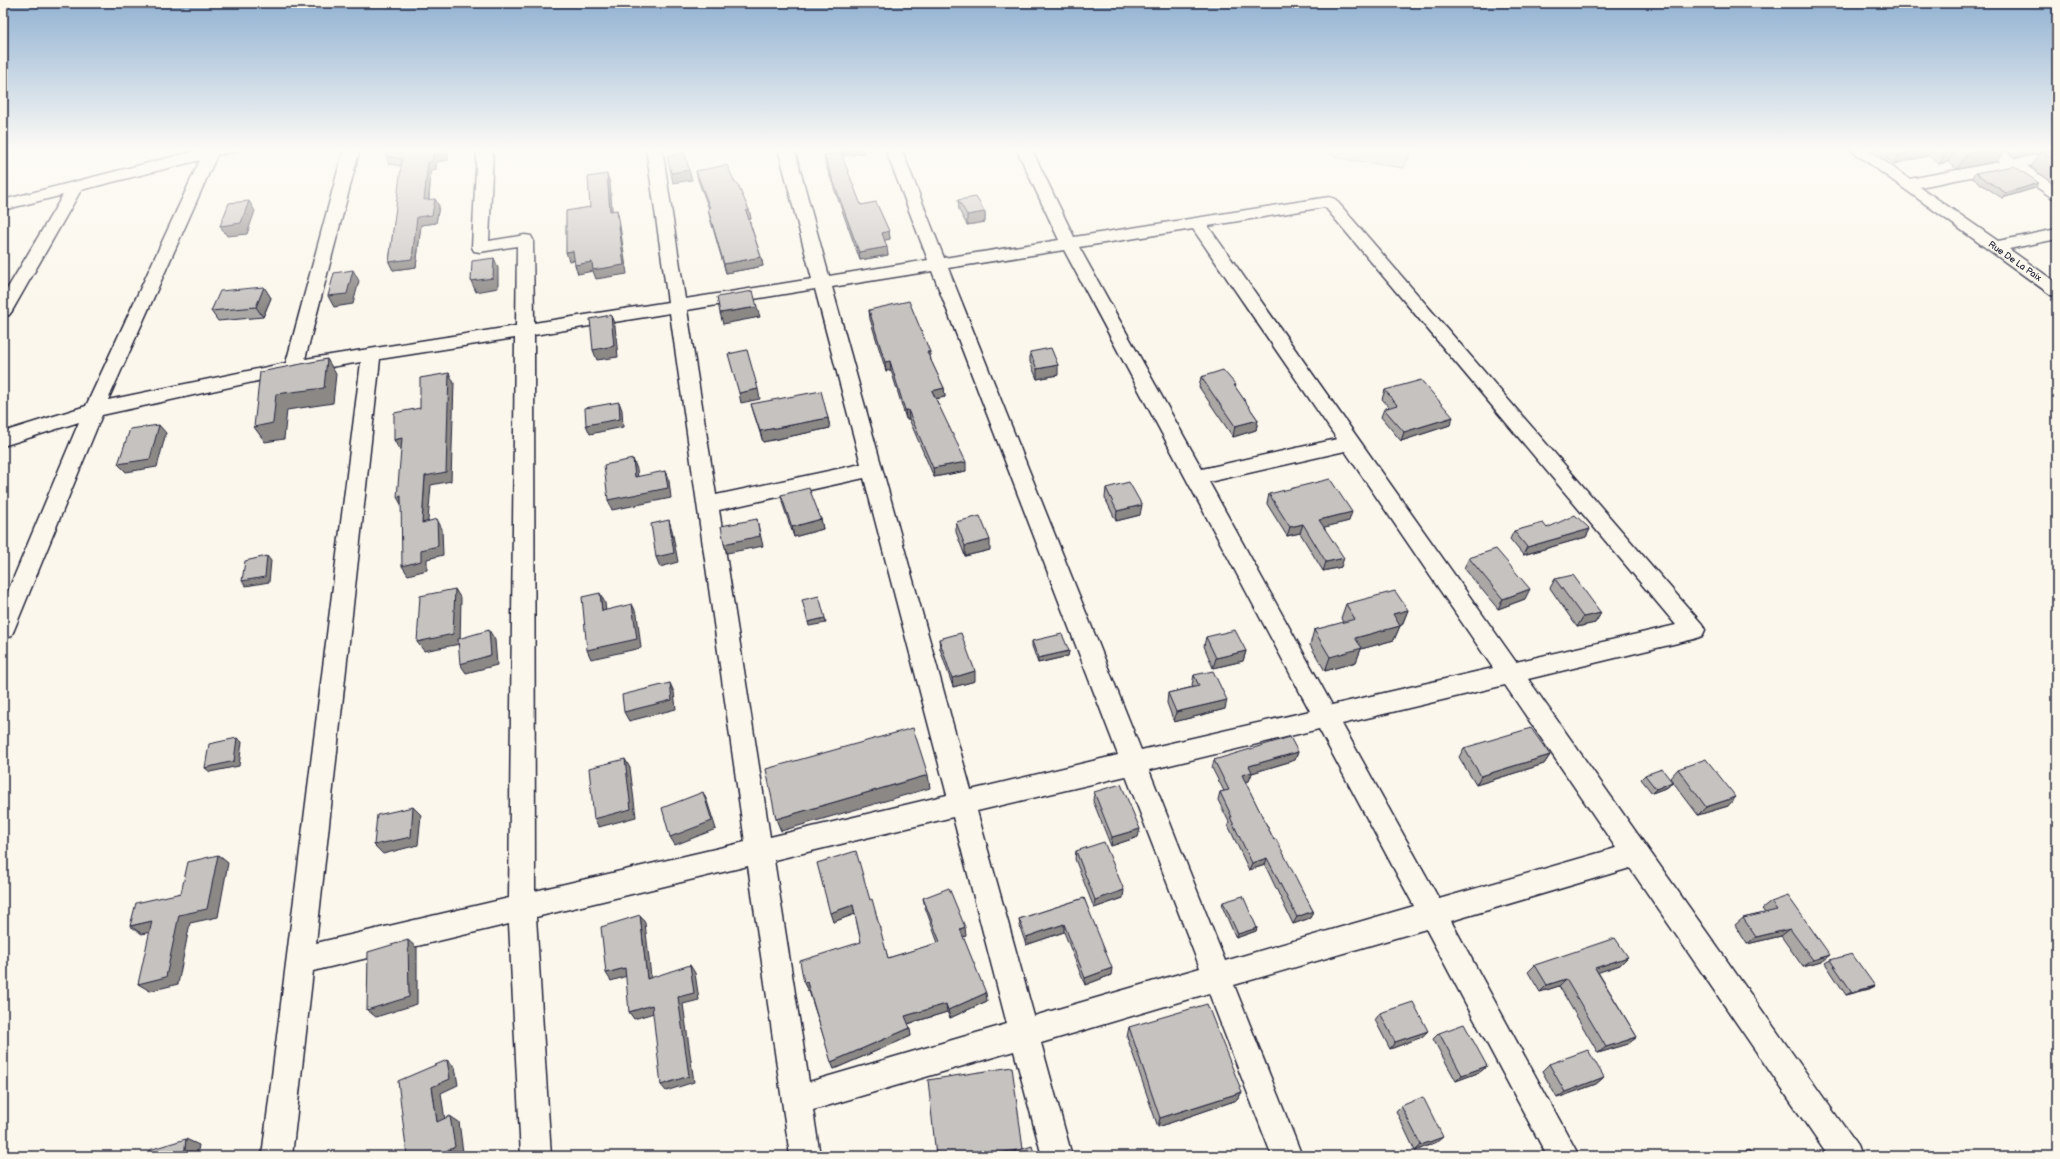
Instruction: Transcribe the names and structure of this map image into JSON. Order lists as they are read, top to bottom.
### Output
{
  "streets": {
    "street": ["Rue De La Paix"]
  }
}
